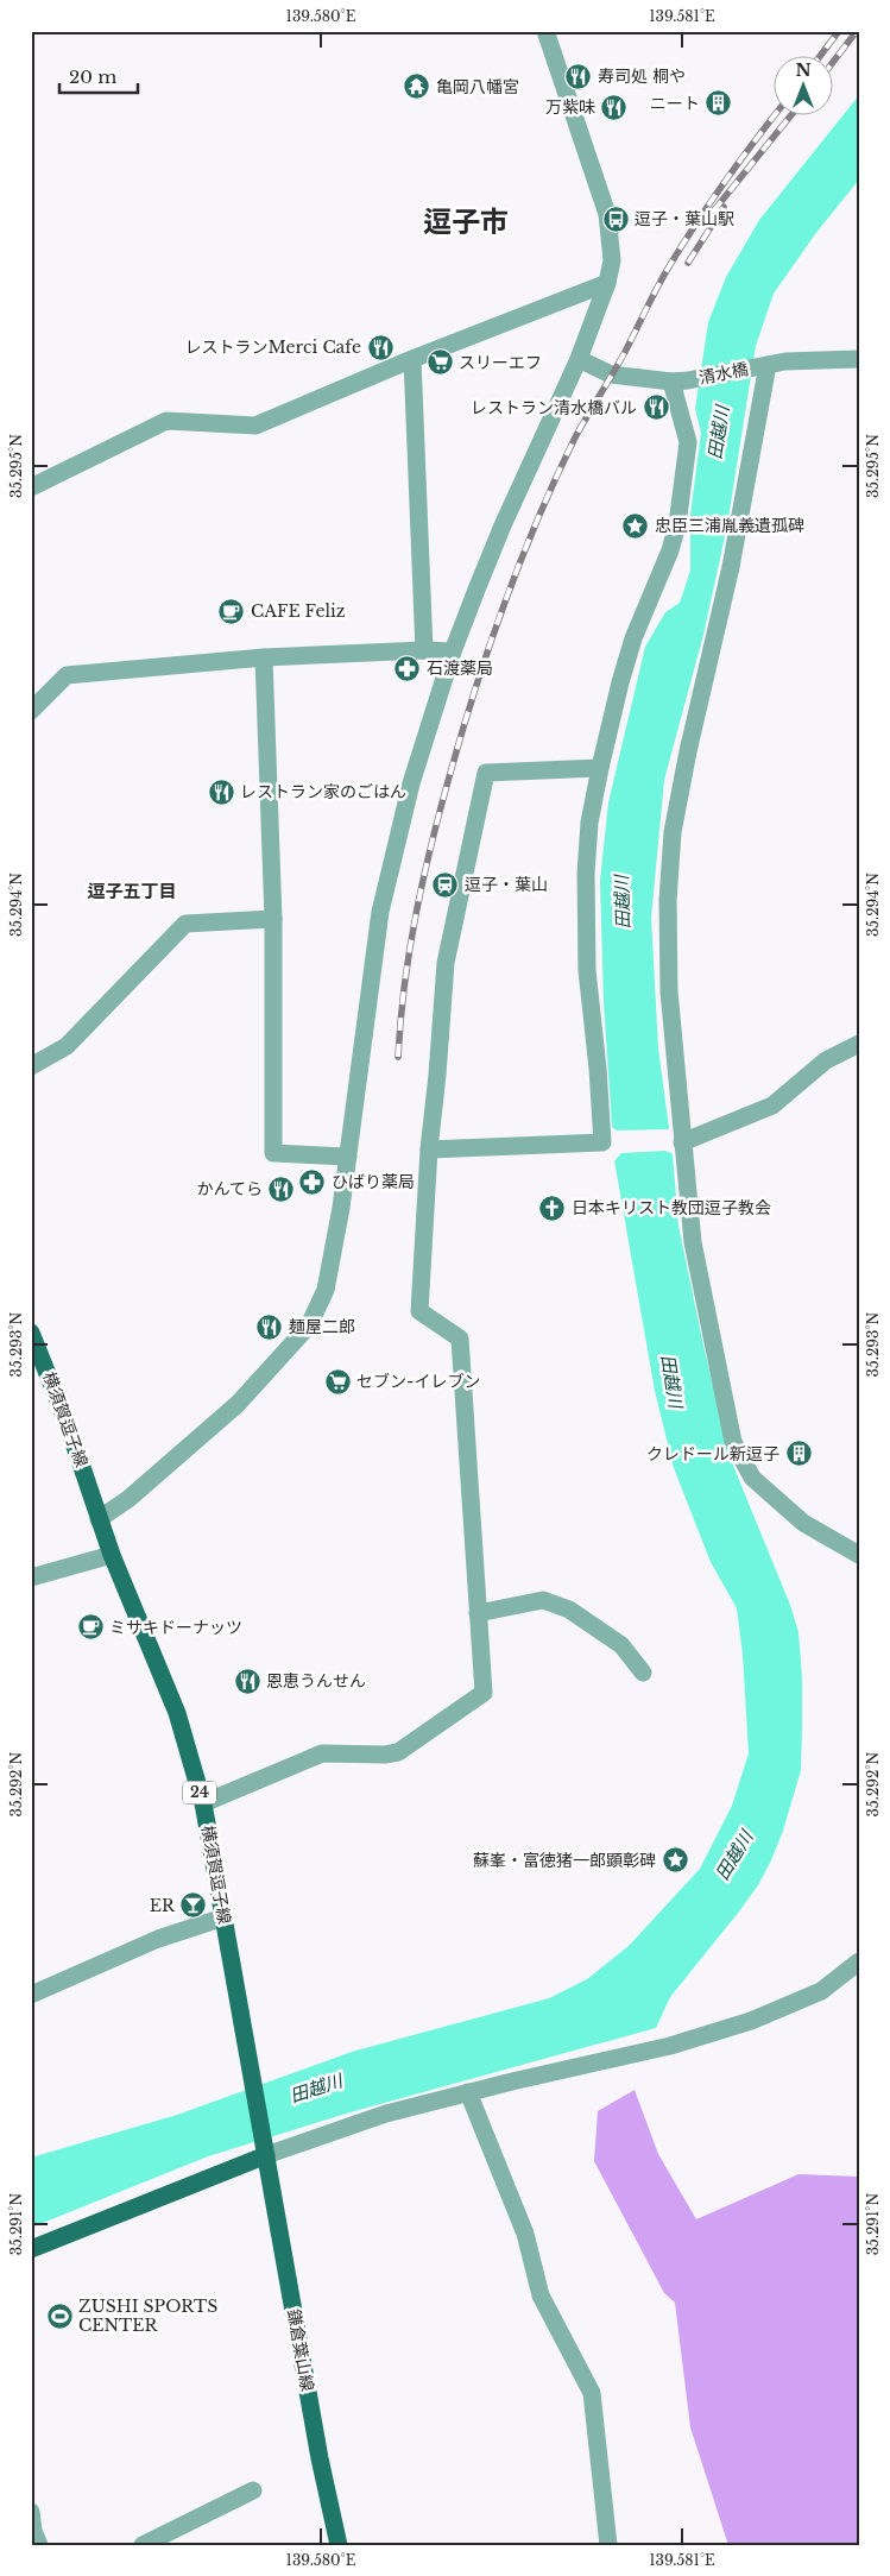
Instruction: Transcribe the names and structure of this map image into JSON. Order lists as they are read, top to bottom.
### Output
{
  "streets": {
    "main road": ["横須賀逗子線", "24", "鎌倉葉山線"],
    "street": ["清水橋"]
  },
  "crossings": [
    ["横須賀逗子線", "鎌倉葉山線"]
  ],
  "districts": ["逗子市", "逗子五丁目"],
  "water": ["田越川"],
  "places": {
    "restaurant": [
      "寿司処 桐や",
      "万紫味",
      "レストランMerci Cafe",
      "レストラン清水橋バル",
      "レストラン家のごはん",
      "かんてら",
      "麺屋二郎",
      "恩恵うんせん"
    ],
    "temple": ["亀岡八幡宮"],
    "building": ["ニート", "クレドール新逗子"],
    "bus stop": ["逗子・葉山駅"],
    "supermarket": ["スリーエフ", "セブン-イレブン"],
    "place": ["忠臣三浦胤義遺孤碑", "蘇峯・富徳猪一郎顕彰碑"],
    "cafe": ["CAFE Feliz", "ミサキドーナッツ"],
    "pharmacy": ["石渡薬局", "ひばり薬局"],
    "station": ["逗子・葉山"],
    "church": ["日本キリスト教団逗子教会"],
    "bar": ["ER"],
    "sports": ["ZUSHI SPORTS CENTER"]
  },
  "scale_bar": "20 m",
  "north": "top",
  "coordinates": [
    "139.580°E",
    "139.581°E",
    "35.295°N",
    "35.294°N",
    "35.293°N",
    "35.292°N",
    "35.291°N"
  ]
}
